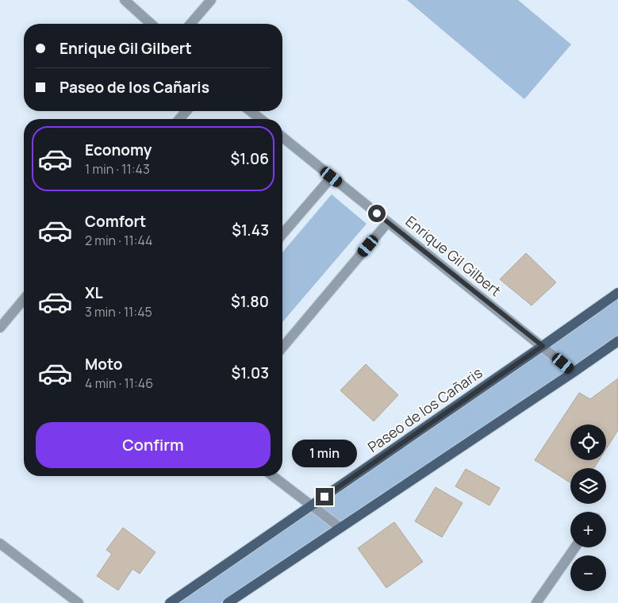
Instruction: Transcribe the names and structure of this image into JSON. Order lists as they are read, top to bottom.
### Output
{
  "streets": {
    "main road": ["Paseo de los Cañaris"],
    "street": ["Enrique Gil Gilbert"]
  },
  "crossings": [
    ["Enrique Gil Gilbert", "Paseo de los Cañaris"]
  ],
  "page": {
    "banner": ["Enrique Gil Gilbert", "Paseo de los Cañaris"],
    "list": [
      {
        "name": "Economy",
        "note": "1 min · 11:43",
        "value": "$1.06"
      },
      {
        "name": "Comfort",
        "note": "2 min · 11:44",
        "value": "$1.43"
      },
      {
        "name": "XL",
        "note": "3 min · 11:45",
        "value": "$1.80"
      },
      {
        "name": "Moto",
        "note": "4 min · 11:46",
        "value": "$1.03"
      }
    ],
    "buttons": "Confirm",
    "map_buttons": ["+", "−"],
    "bubble": "1 min"
  }
}
